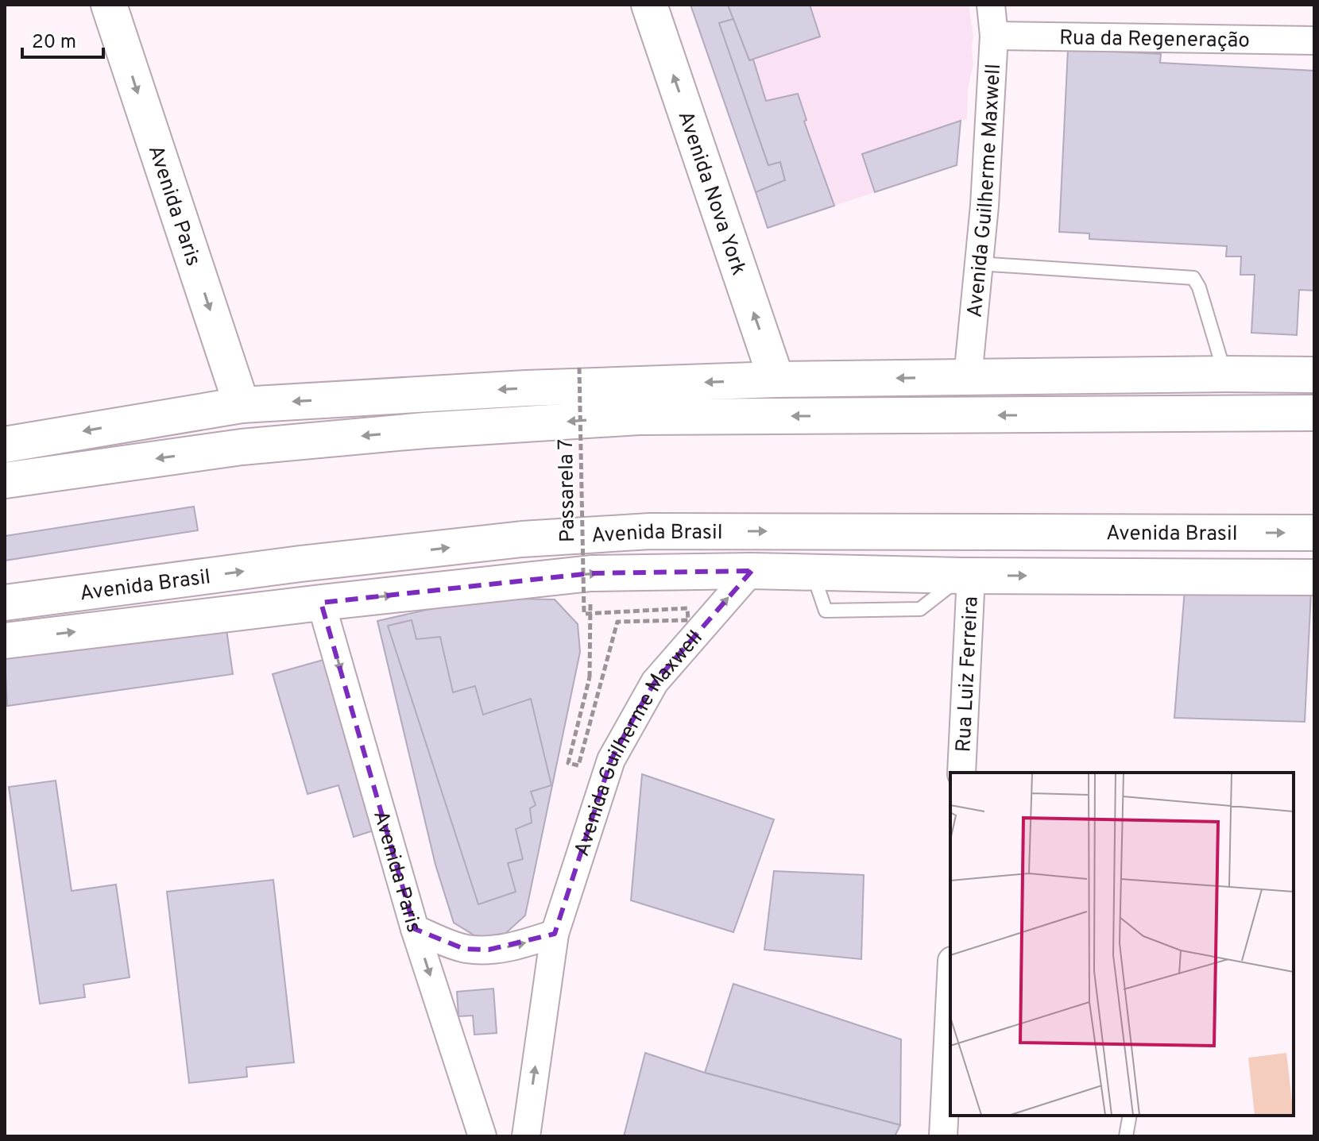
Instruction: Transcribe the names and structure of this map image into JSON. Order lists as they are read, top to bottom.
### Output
{
  "streets": {
    "main road": ["Avenida Nova York", "Avenida Paris", "Avenida Brasil"],
    "street": ["Rua da Regeneração", "Avenida Guilherme Maxwell", "Rua Luiz Ferreira"],
    "path": ["Passarela 7"]
  },
  "crossings": [
    ["Rua da Regeneração", "Avenida Guilherme Maxwell"],
    ["Avenida Guilherme Maxwell", "Avenida Brasil"],
    ["Avenida Paris", "Avenida Brasil"],
    ["Passarela 7", "Avenida Brasil"],
    ["Avenida Brasil", "Rua Luiz Ferreira"]
  ],
  "one_way": ["Avenida Guilherme Maxwell", "Avenida Nova York", "Avenida Paris"],
  "scale_bar": "20 m"
}
